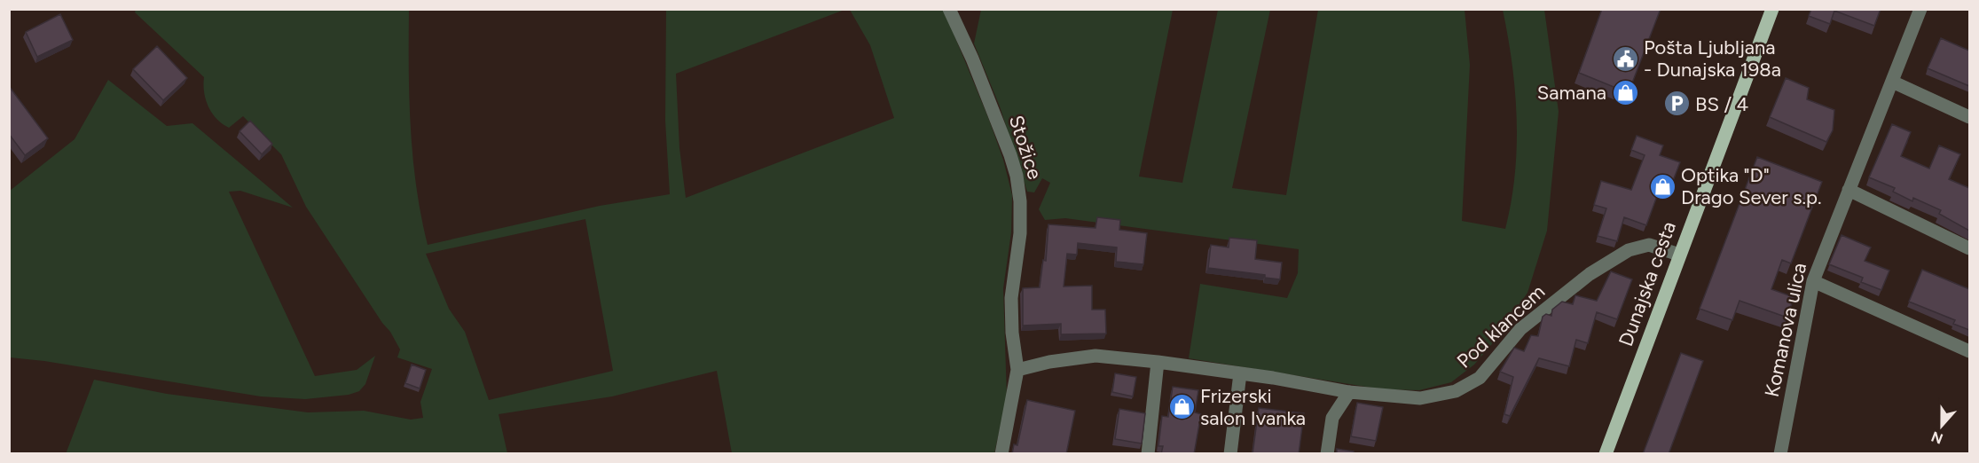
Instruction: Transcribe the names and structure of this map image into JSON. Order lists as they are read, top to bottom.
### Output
{
  "streets": {
    "main road": ["Dunajska cesta"],
    "street": ["Stožice", "Pod klancem", "Komanova ulica"]
  },
  "crossings": [
    ["Stožice", "Pod klancem"],
    ["Dunajska cesta", "Pod klancem"]
  ],
  "places": {
    "public building": ["Pošta Ljubljana - Dunajska 198a"],
    "shop": ["Samana", "Optika \"D\" Drago Sever s.p.", "Frizerski salon Ivanka"],
    "parking": ["BS / 4"]
  },
  "north": "bottom"
}
